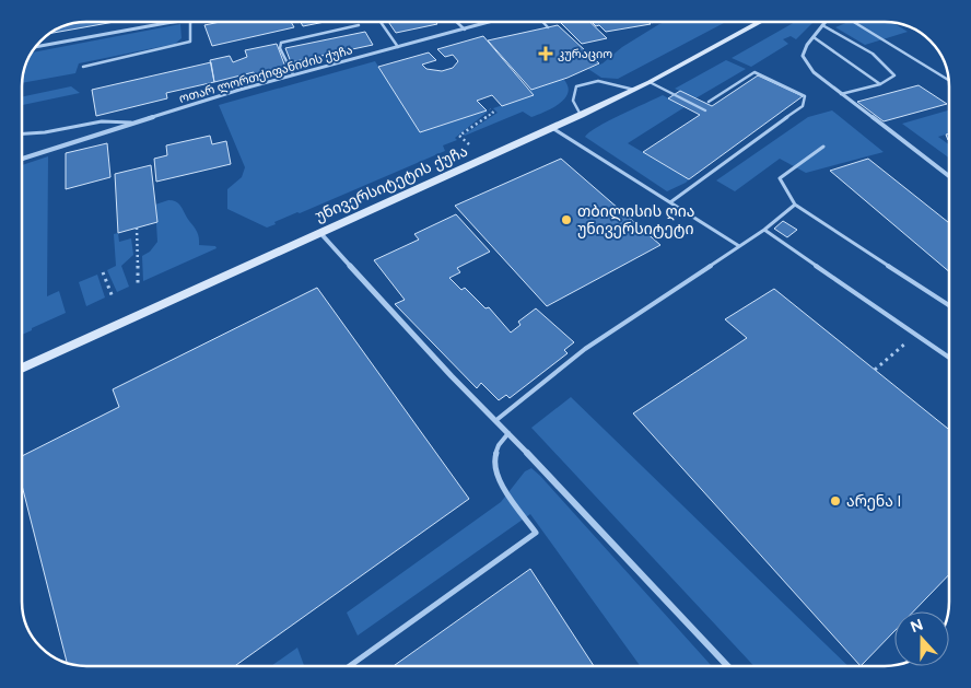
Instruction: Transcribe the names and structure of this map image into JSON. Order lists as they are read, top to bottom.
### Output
{
  "streets": {
    "main road": ["უნივერსიტეტის ქუჩა"],
    "street": ["ოთარ ლორთქიფანიძის ქუჩა"]
  },
  "places": {
    "health": ["კურაციო"],
    "other": ["თბილისის ღია უნივერსიტეტი", "არენა I"]
  },
  "north": "top"
}
